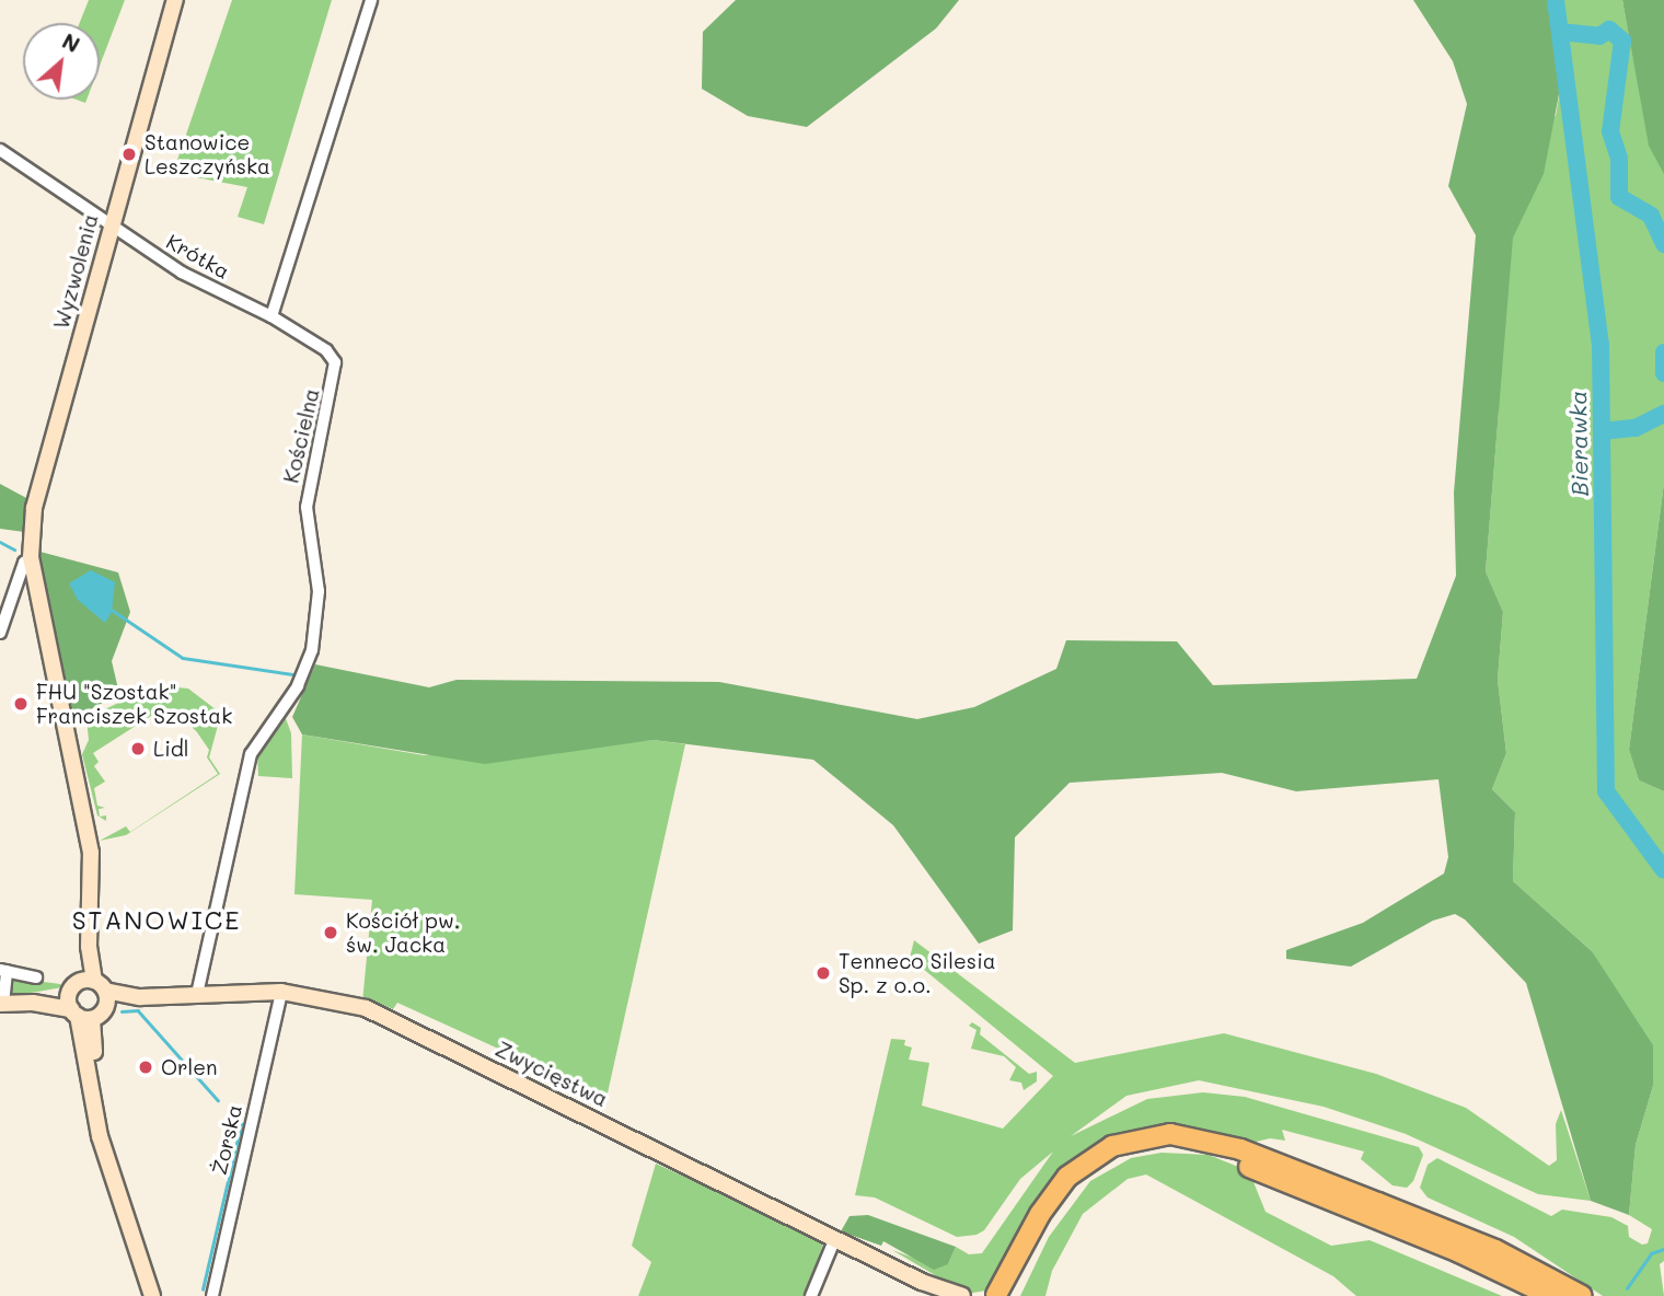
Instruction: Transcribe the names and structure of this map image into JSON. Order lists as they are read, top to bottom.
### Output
{
  "streets": {
    "main road": ["Wyzwolenia", "Zwycięstwa"],
    "street": ["Krótka", "Kościelna", "Żorska"]
  },
  "crossings": [
    ["Krótka", "Wyzwolenia"],
    ["Krótka", "Kościelna"],
    ["Wyzwolenia", "Zwycięstwa"],
    ["Kościelna", "Zwycięstwa"],
    ["Zwycięstwa", "Żorska"]
  ],
  "districts": ["STANOWICE"],
  "water": ["Bierawka"],
  "places": [
    "Stanowice Leszczyńska",
    "FHU \"Szostak\" Franciszek Szostak",
    "Lidl",
    "Kościół pw. św. Jacka",
    "Tenneco Silesia Sp. z o.o.",
    "Orlen"
  ],
  "north": "top right"
}
